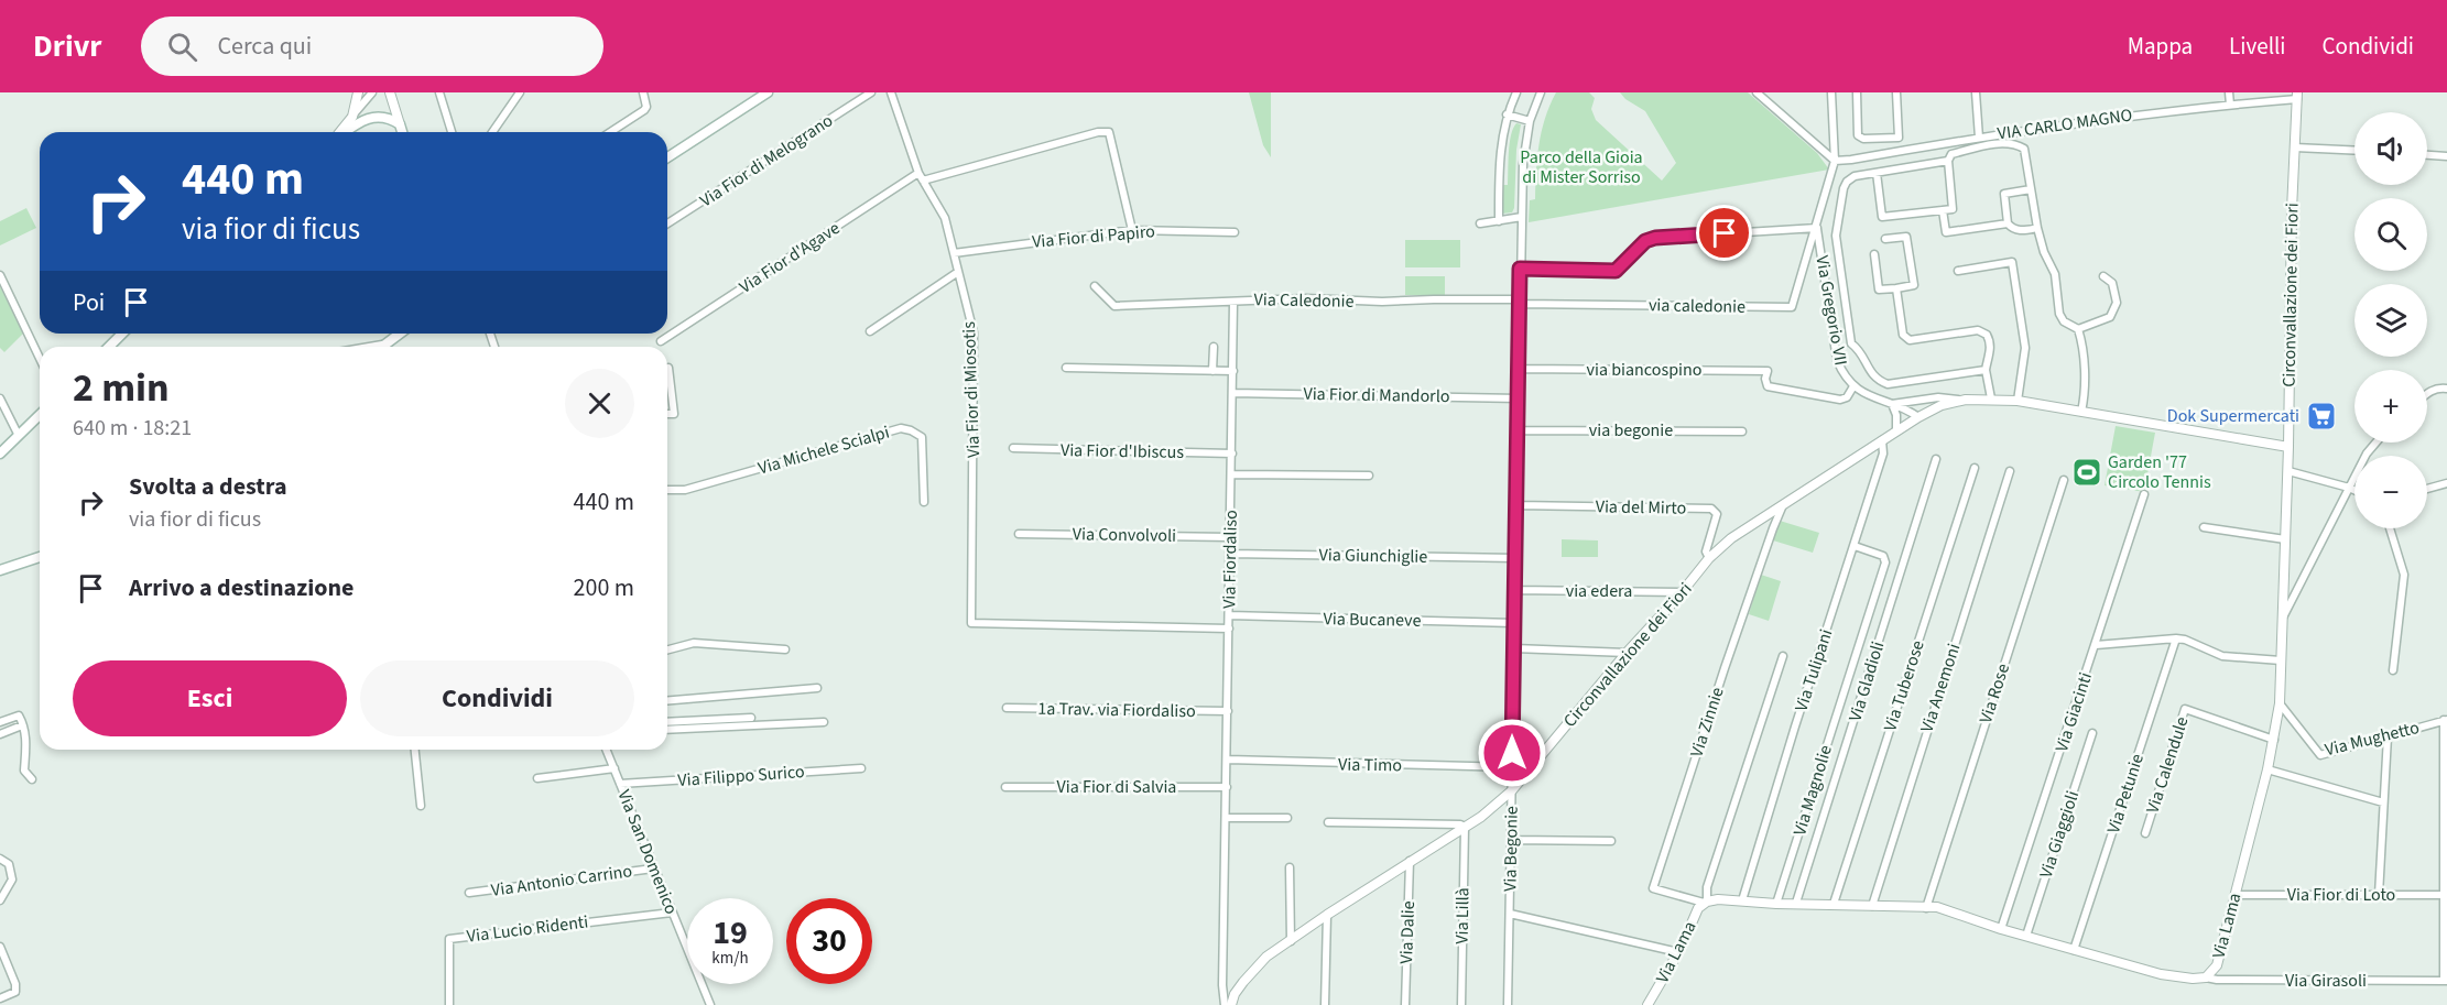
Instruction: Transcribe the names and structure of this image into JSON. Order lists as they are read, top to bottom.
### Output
{
  "streets": {
    "street": [
      "VIA CARLO MAGNO",
      "Via Fior di Melograno",
      "Via Fior di Papiro",
      "Via Fior d'Agave",
      "Circonvallazione dei Fiori",
      "Via Caledonie",
      "via caledonie",
      "Via Gregorio VII",
      "via biancospino",
      "Via Fior di Miosotis",
      "Via Fior di Mandorlo",
      "via begonie",
      "Via Michele Scialpi",
      "Via Fior d'Ibiscus",
      "Via del Mirto",
      "Via Convolvoli",
      "Via Giunchiglie",
      "Via Fiordaliso",
      "via edera",
      "Via Bucaneve",
      "Via Tulipani",
      "Via Gladioli",
      "Via Tuberose",
      "Via Anemoni",
      "Via Rose",
      "1a Trav. via Fiordaliso",
      "Via Giacinti",
      "Via Zinnie",
      "Via Mughetto",
      "Via Timo",
      "Via Calendule",
      "Via Filippo Surico",
      "Via Fior di Salvia",
      "Via Magnolie",
      "Via Petunie",
      "Via Giaggioli",
      "Via Begonie",
      "Via San Domenico",
      "Via Antonio Carrino",
      "Via Fior di Loto",
      "Via Lillà",
      "Via Lama",
      "Via Lucio Ridenti",
      "Via Dalie",
      "Via Girasoli"
    ]
  },
  "crossings": [
    ["VIA CARLO MAGNO", "Circonvallazione dei Fiori"],
    ["Via Fior di Papiro", "Via Fior di Miosotis"],
    ["Via Fior d'Agave", "Via Fior di Miosotis"],
    ["Circonvallazione dei Fiori", "Via Gregorio VII"],
    ["Circonvallazione dei Fiori", "Via del Mirto"],
    ["Circonvallazione dei Fiori", "via edera"],
    ["Circonvallazione dei Fiori", "Via Tulipani"],
    ["Circonvallazione dei Fiori", "Via Zinnie"],
    ["Circonvallazione dei Fiori", "Via Begonie"],
    ["Circonvallazione dei Fiori", "Via Lillà"],
    ["Circonvallazione dei Fiori", "Via Lama"],
    ["Circonvallazione dei Fiori", "Via Dalie"],
    ["Via Caledonie", "via caledonie"],
    ["Via Caledonie", "Via Fiordaliso"],
    ["Via Caledonie", "Via Begonie"],
    ["via caledonie", "Via Gregorio VII"],
    ["via caledonie", "Via Begonie"],
    ["Via Gregorio VII", "via biancospino"],
    ["via biancospino", "Via Begonie"],
    ["Via Fior di Miosotis", "Via Fiordaliso"],
    ["Via Fior di Mandorlo", "Via Fiordaliso"],
    ["Via Fior di Mandorlo", "Via Begonie"],
    ["via begonie", "Via Begonie"],
    ["Via Fior d'Ibiscus", "Via Fiordaliso"],
    ["Via del Mirto", "Via Begonie"],
    ["Via Convolvoli", "Via Fiordaliso"],
    ["Via Giunchiglie", "Via Fiordaliso"],
    ["Via Giunchiglie", "Via Begonie"],
    ["Via Fiordaliso", "Via Bucaneve"],
    ["Via Fiordaliso", "1a Trav. via Fiordaliso"],
    ["Via Fiordaliso", "Via Timo"],
    ["Via Fiordaliso", "Via Fior di Salvia"],
    ["via edera", "Via Begonie"],
    ["Via Bucaneve", "Via Begonie"],
    ["Via Tulipani", "Via Magnolie"],
    ["Via Tulipani", "Via Lama"],
    ["Via Gladioli", "Via Lama"],
    ["Via Tuberose", "Via Lama"],
    ["Via Anemoni", "Via Lama"],
    ["Via Rose", "Via Lama"],
    ["Via Giacinti", "Via Lama"],
    ["Via Zinnie", "Via Lama"],
    ["Via Mughetto", "Via Lama"],
    ["Via Timo", "Via Begonie"],
    ["Via Calendule", "Via Lama"],
    ["Via Filippo Surico", "Via San Domenico"],
    ["Via Magnolie", "Via Lama"],
    ["Via Petunie", "Via Lama"],
    ["Via Giaggioli", "Via Lama"],
    ["Via San Domenico", "Via Antonio Carrino"],
    ["Via San Domenico", "Via Lucio Ridenti"],
    ["Via Fior di Loto", "Via Lama"],
    ["Via Lama", "Via Girasoli"]
  ],
  "parks": ["Parco della Gioia di Mister Sorriso"],
  "places": {
    "supermarket": ["Dok Supermercati"],
    "sports": ["Garden '77 Circolo Tennis"]
  },
  "page": {
    "header": "Drivr",
    "search": "Cerca qui",
    "nav": ["Mappa", "Livelli", "Condividi"],
    "map_buttons": ["+", "−"],
    "turn": ["440 m", "via fior di ficus"],
    "then": "Poi",
    "heading": ["2 min", "640 m · 18:21"],
    "list": [
      {
        "name": "Svolta a destra",
        "note": "via fior di ficus",
        "value": "440 m"
      },
      {
        "name": "Arrivo a destinazione",
        "value": "200 m"
      }
    ],
    "buttons": ["Esci", "Condividi"],
    "speed": "19 km/h",
    "limit": "30"
  }
}
